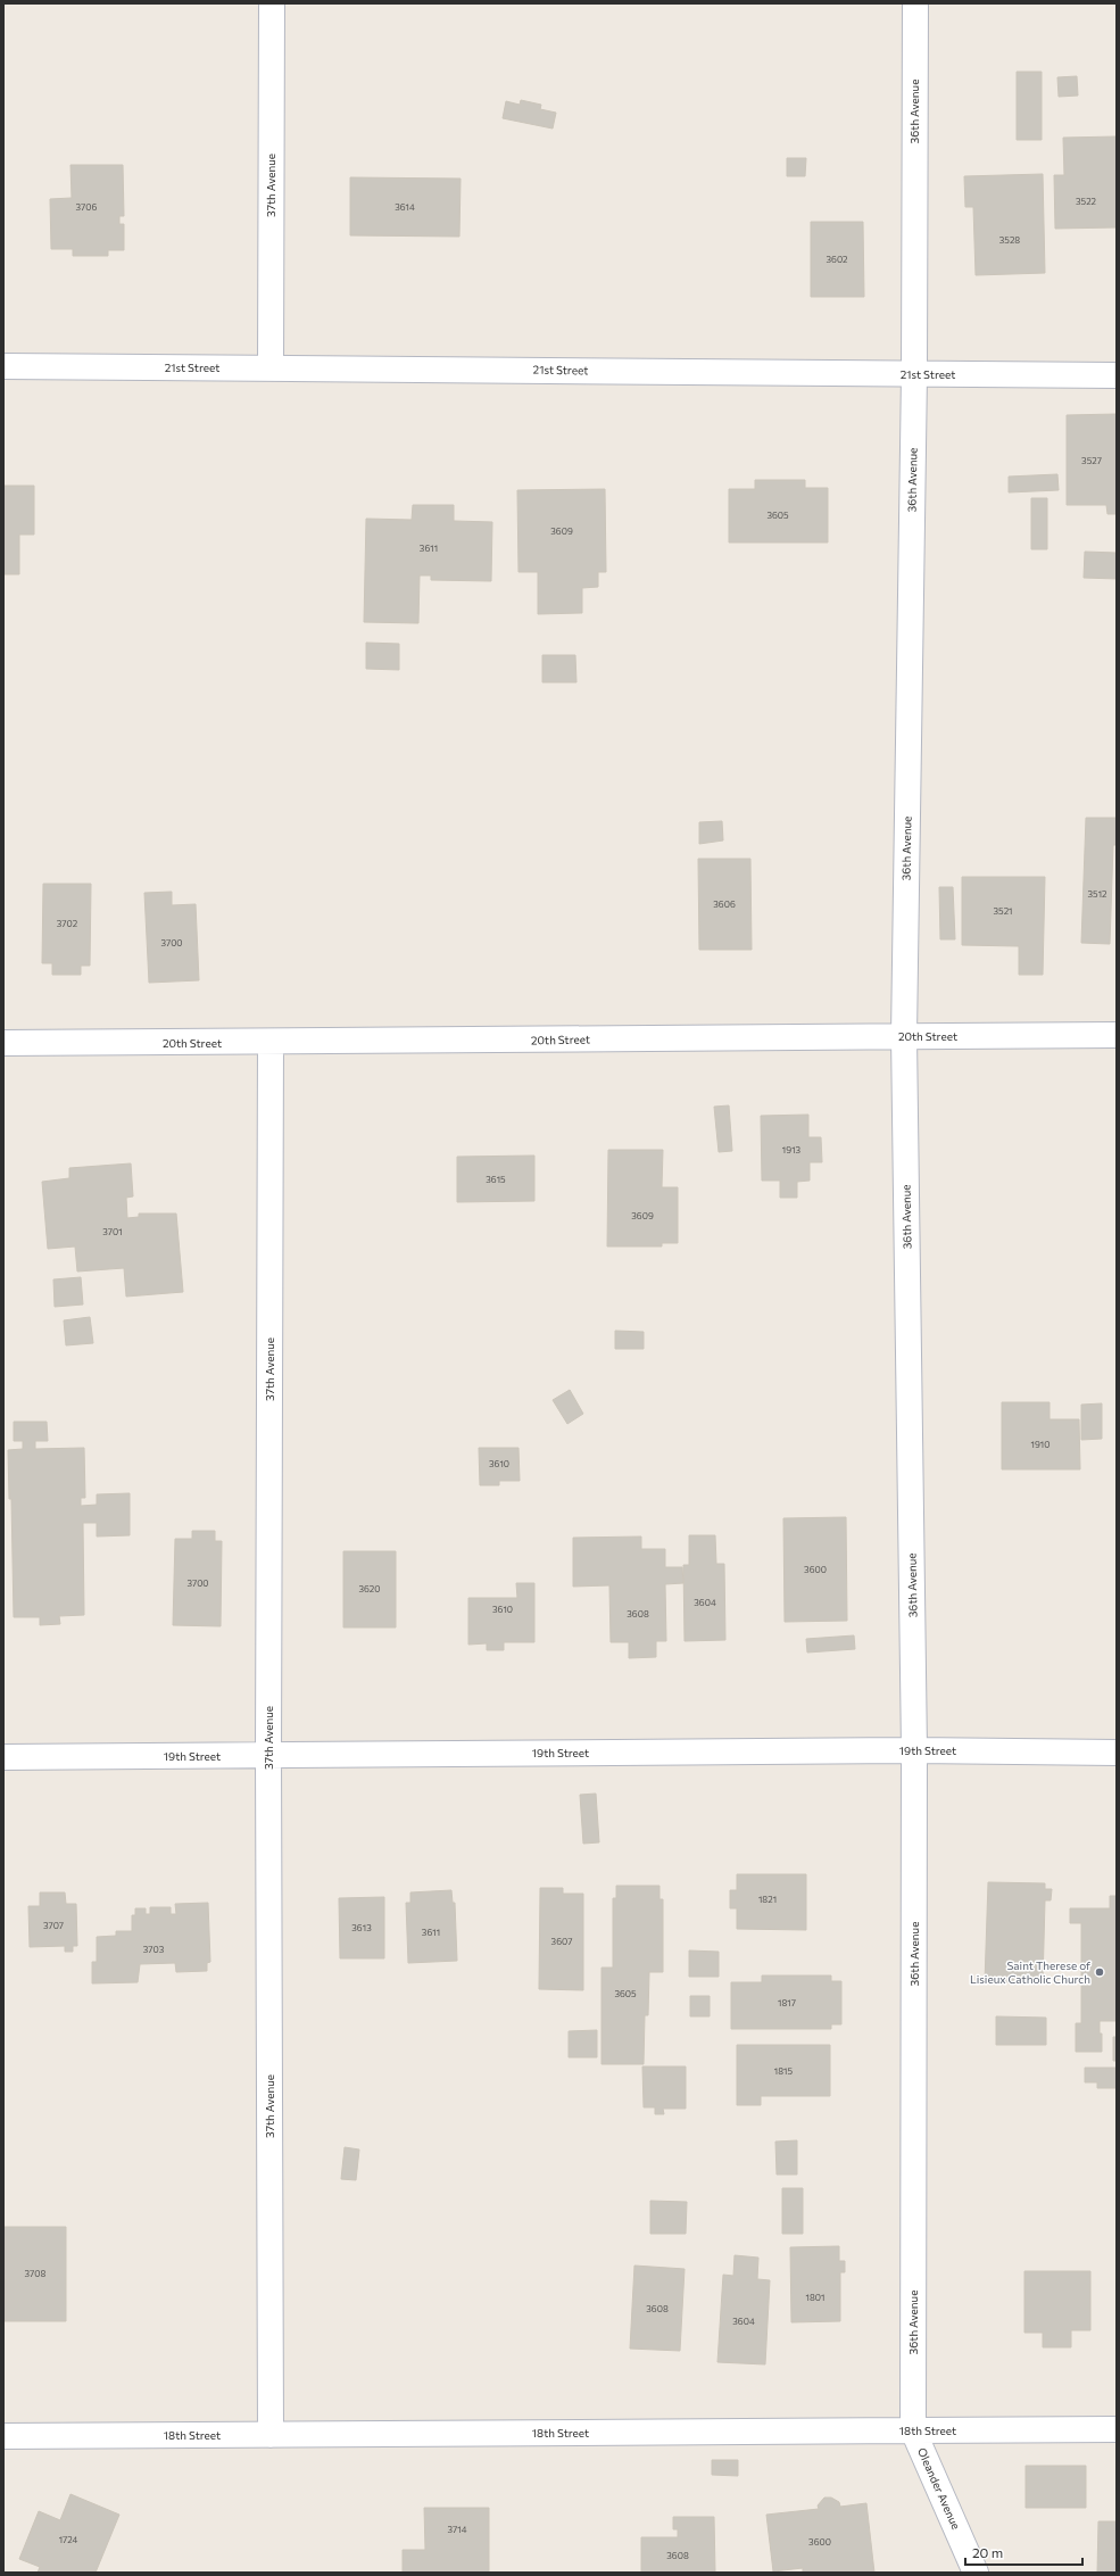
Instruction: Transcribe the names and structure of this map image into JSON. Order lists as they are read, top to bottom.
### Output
{
  "streets": {
    "street": [
      "36th Avenue",
      "37th Avenue",
      "21st Street",
      "20th Street",
      "19th Street",
      "18th Street",
      "Oleander Avenue"
    ]
  },
  "crossings": [
    ["36th Avenue", "21st Street"],
    ["36th Avenue", "20th Street"],
    ["36th Avenue", "19th Street"],
    ["36th Avenue", "18th Street"],
    ["36th Avenue", "Oleander Avenue"],
    ["37th Avenue", "21st Street"],
    ["37th Avenue", "20th Street"],
    ["37th Avenue", "19th Street"],
    ["37th Avenue", "18th Street"],
    ["18th Street", "Oleander Avenue"]
  ],
  "places": ["Saint Therese of Lisieux Catholic Church"],
  "house_numbers": [
    "3522",
    "3706",
    "3614",
    "3528",
    "3602",
    "3527",
    "3605",
    "3609",
    "3611",
    "3512",
    "3606",
    "3521",
    "3702",
    "3700",
    "1913",
    "3615",
    "3609",
    "3701",
    "1910",
    "3610",
    "3600",
    "3700",
    "3620",
    "3604",
    "3610",
    "3608",
    "1821",
    "3707",
    "3613",
    "3611",
    "3607",
    "3703",
    "3605",
    "1817",
    "1815",
    "3708",
    "1801",
    "3608",
    "3604",
    "3714",
    "1724",
    "3600",
    "3608"
  ],
  "scale_bar": "20 m"
}
